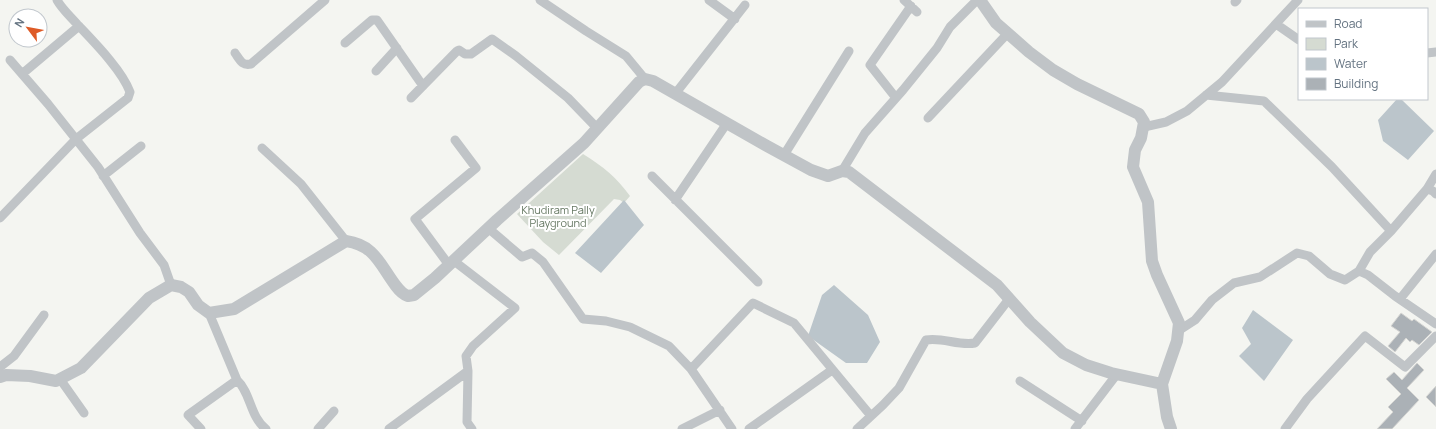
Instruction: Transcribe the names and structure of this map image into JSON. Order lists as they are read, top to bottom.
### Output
{
  "parks": ["Khudiram Pally Playground"],
  "legend": [
    "Road",
    "Park",
    "Water",
    "Building"
  ],
  "north": "top left"
}
